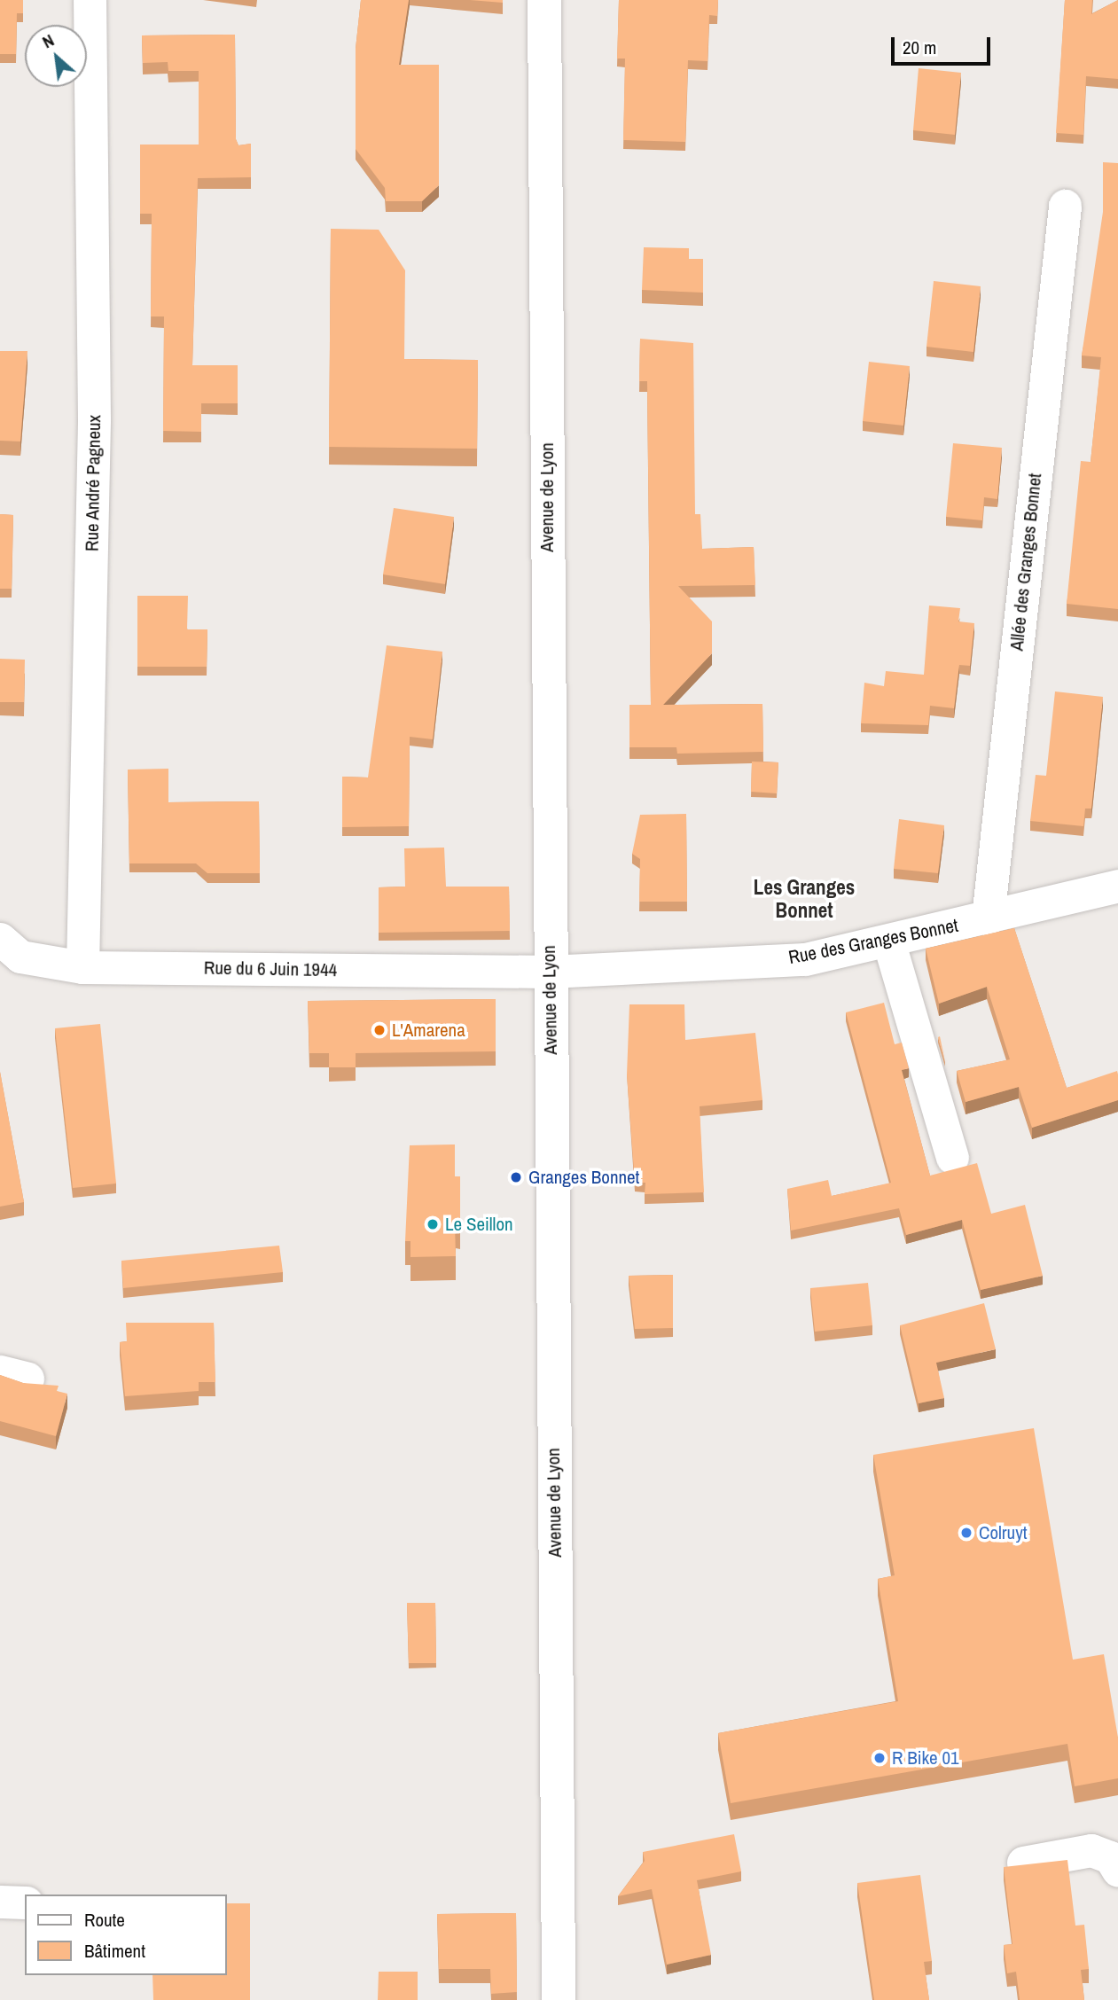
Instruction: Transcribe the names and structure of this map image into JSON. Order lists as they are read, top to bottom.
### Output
{
  "streets": {
    "main road": ["Avenue de Lyon"],
    "street": [
      "Rue André Pagneux",
      "Allée des Granges Bonnet",
      "Rue des Granges Bonnet",
      "Rue du 6 Juin 1944"
    ]
  },
  "crossings": [
    ["Rue André Pagneux", "Rue du 6 Juin 1944"],
    ["Avenue de Lyon", "Rue des Granges Bonnet"],
    ["Avenue de Lyon", "Rue du 6 Juin 1944"],
    ["Allée des Granges Bonnet", "Rue des Granges Bonnet"],
    ["Rue des Granges Bonnet", "Rue du 6 Juin 1944"]
  ],
  "districts": ["Les Granges Bonnet"],
  "places": [
    "L'Amarena",
    "Granges Bonnet",
    "Le Seillon",
    "Colruyt",
    "R Bike 01"
  ],
  "legend": ["Route", "Bâtiment"],
  "scale_bar": "20 m",
  "north": "top left"
}
